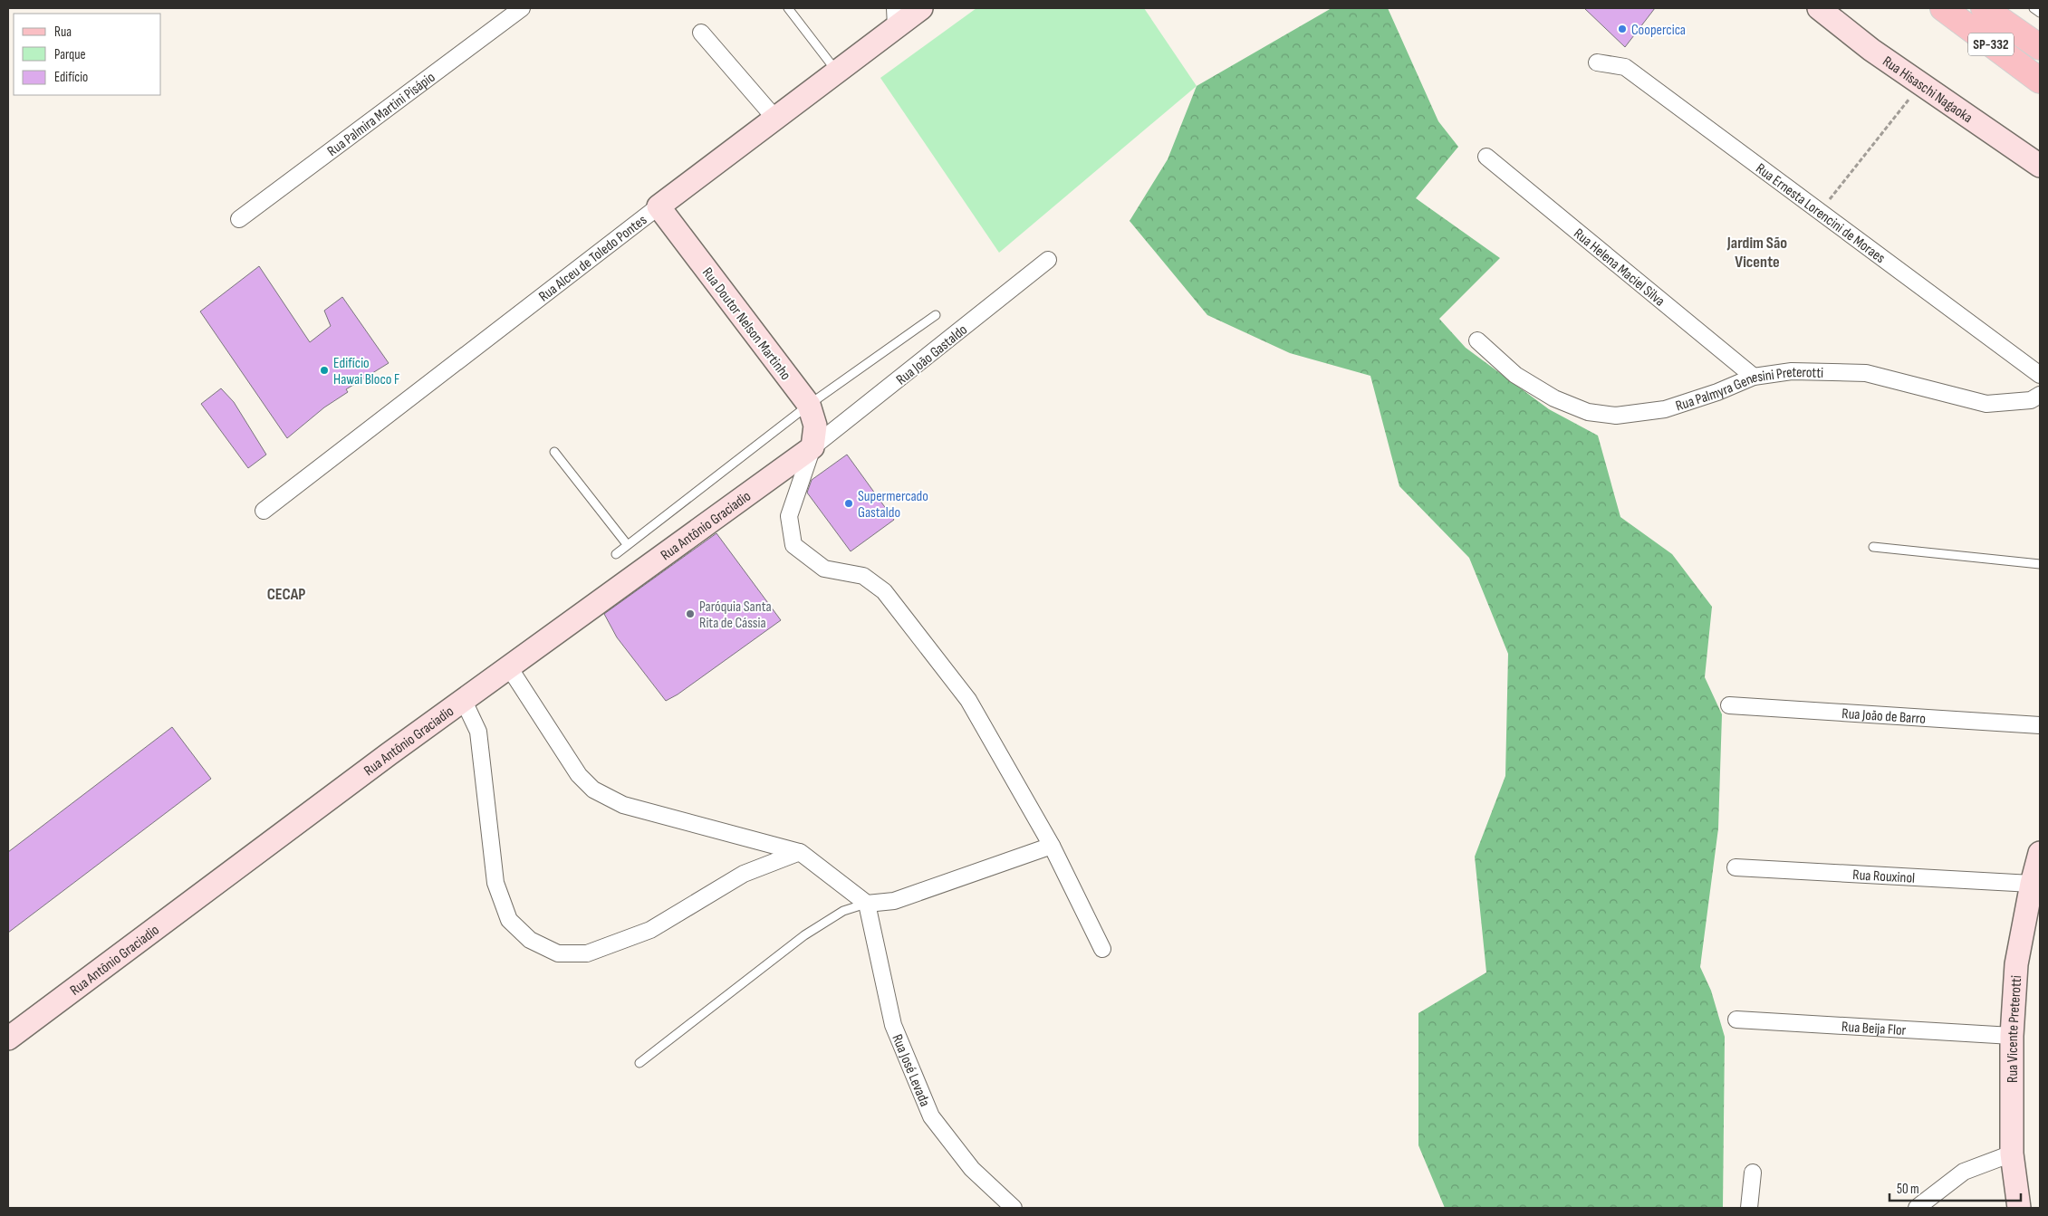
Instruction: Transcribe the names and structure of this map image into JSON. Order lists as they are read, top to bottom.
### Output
{
  "streets": {
    "main road": [
      "SP-332",
      "Rua Hisaschi Nagaoka",
      "Rua Alceu de Toledo Pontes",
      "Rua Doutor Nelson Martinho",
      "Rua Antônio Graciadio",
      "Rua Vicente Preterotti"
    ],
    "street": [
      "Rua Palmira Martini Pisápio",
      "Rua Ernesta Lorencini de Moraes",
      "Rua Helena Maciel Silva",
      "Rua João Gastaldo",
      "Rua Palmyra Genesini Preterotti",
      "Rua João de Barro",
      "Rua Rouxinol",
      "Rua Beija Flor",
      "Rua José Levada"
    ]
  },
  "crossings": [
    ["Rua Alceu de Toledo Pontes", "Rua Doutor Nelson Martinho"],
    ["Rua Helena Maciel Silva", "Rua Palmyra Genesini Preterotti"],
    ["Rua Doutor Nelson Martinho", "Rua João Gastaldo"],
    ["Rua Doutor Nelson Martinho", "Rua Antônio Graciadio"],
    ["Rua João Gastaldo", "Rua Antônio Graciadio"],
    ["Rua Rouxinol", "Rua Vicente Preterotti"],
    ["Rua Beija Flor", "Rua Vicente Preterotti"]
  ],
  "districts": ["Jardim São Vicente", "CECAP"],
  "places": [
    "Coopercica",
    "Edifício Hawai Bloco F",
    "Supermercado Gastaldo",
    "Paróquia Santa Rita de Cássia"
  ],
  "legend": ["Rua", "Parque", "Edifício"],
  "scale_bar": "50 m"
}
